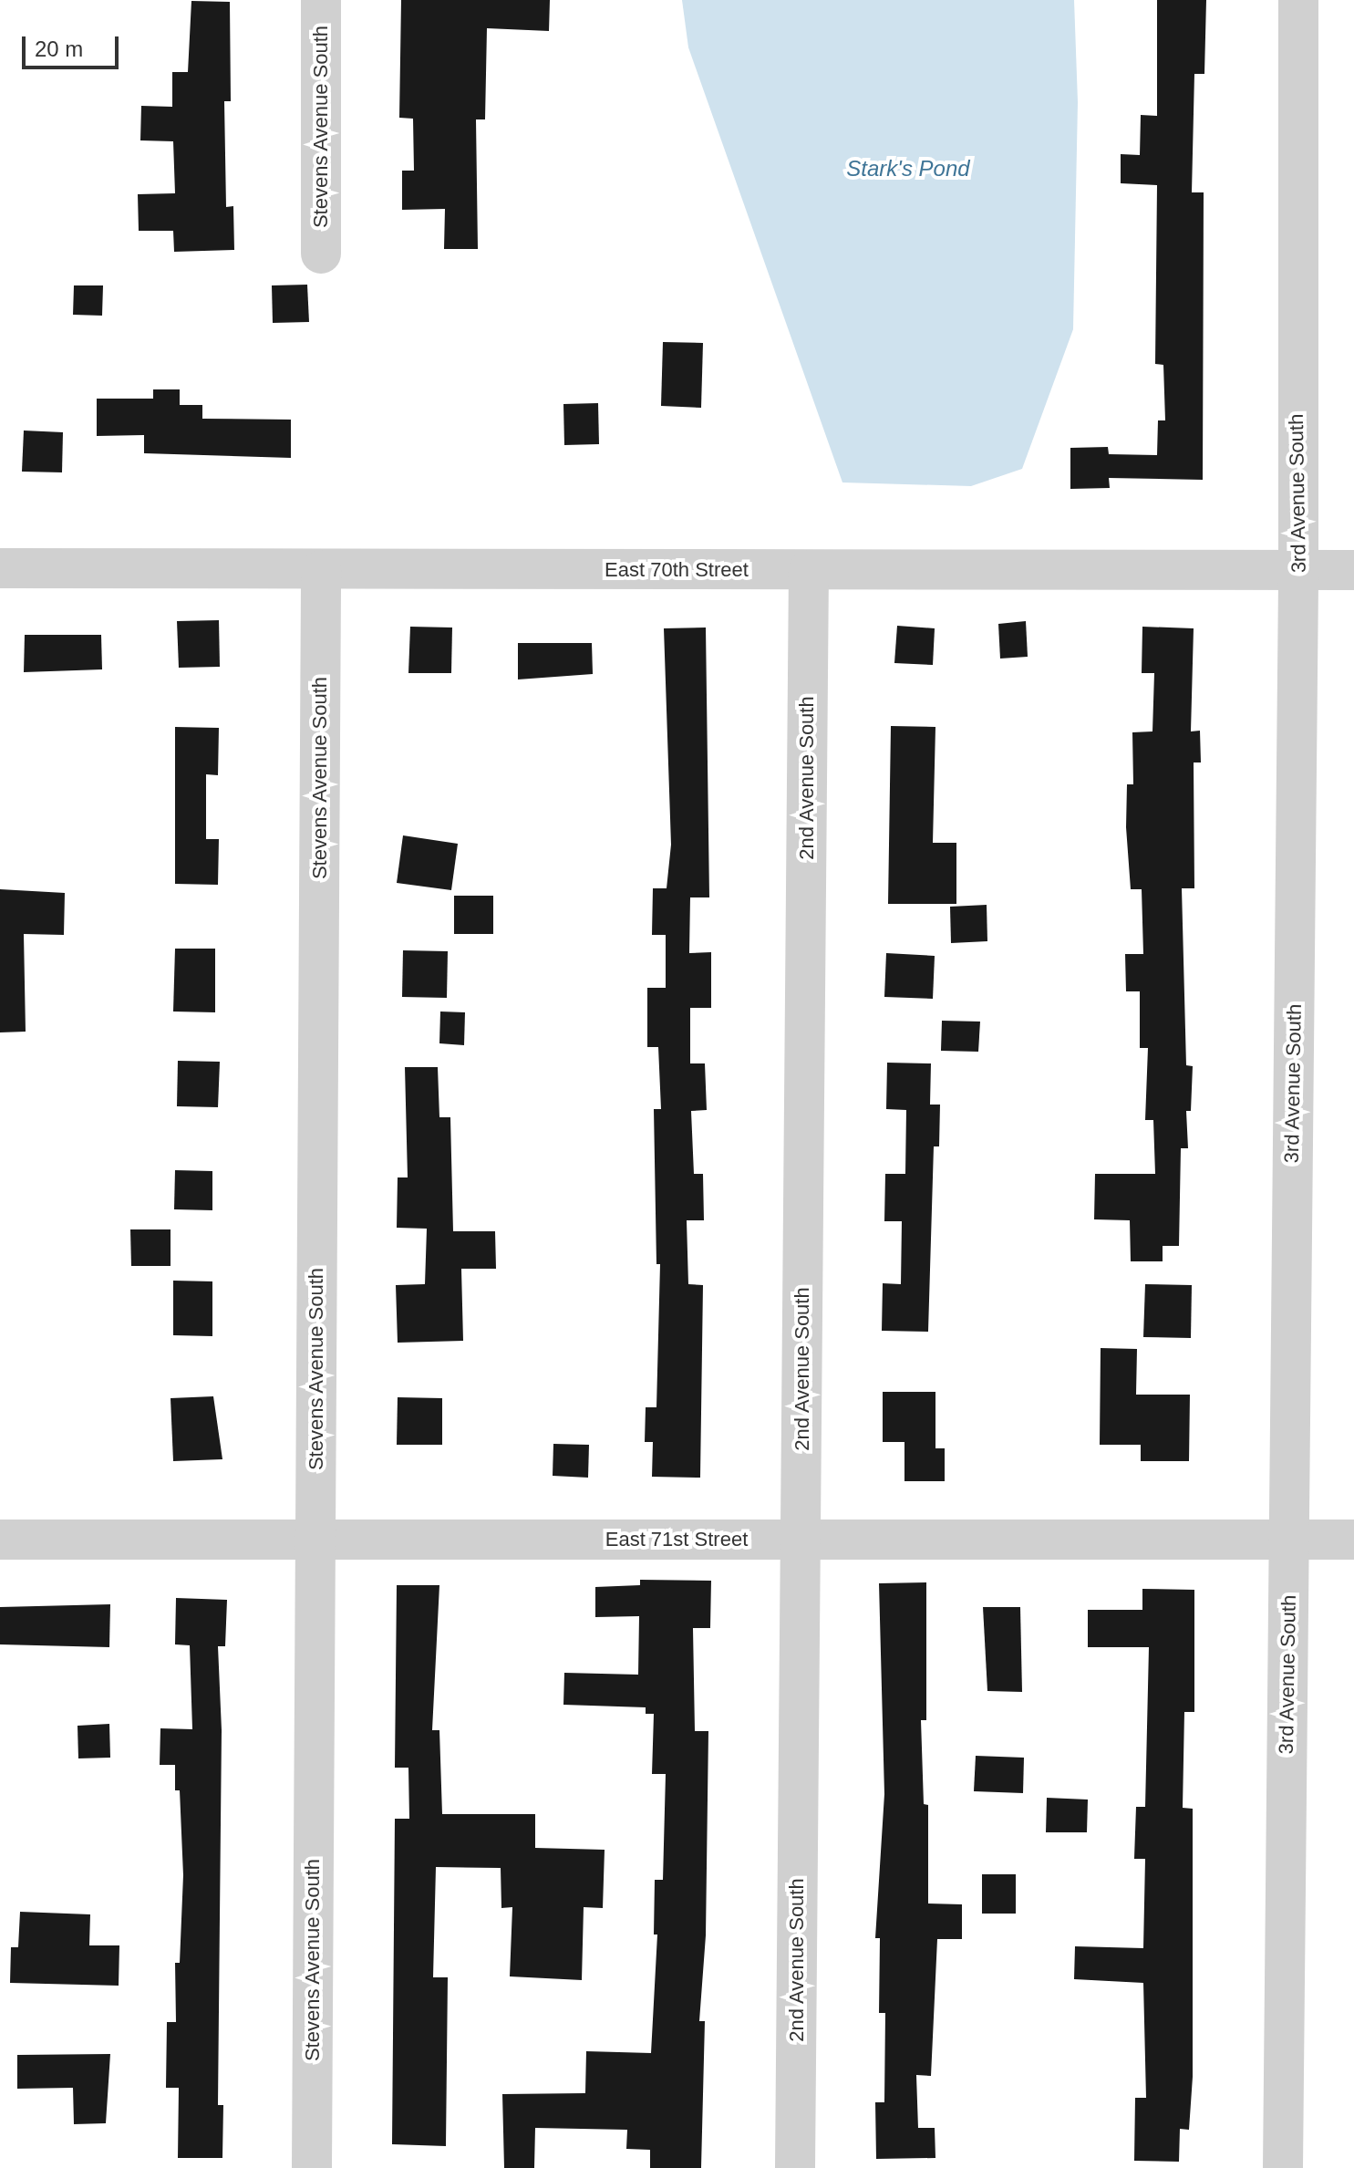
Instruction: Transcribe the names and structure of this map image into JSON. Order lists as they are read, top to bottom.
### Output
{
  "streets": {
    "street": [
      "Stevens Avenue South",
      "3rd Avenue South",
      "East 70th Street",
      "2nd Avenue South",
      "East 71st Street"
    ]
  },
  "crossings": [
    ["Stevens Avenue South", "East 70th Street"],
    ["Stevens Avenue South", "East 71st Street"],
    ["3rd Avenue South", "East 70th Street"],
    ["3rd Avenue South", "East 71st Street"],
    ["East 70th Street", "2nd Avenue South"],
    ["2nd Avenue South", "East 71st Street"]
  ],
  "water": ["Stark's Pond"],
  "scale_bar": "20 m"
}
